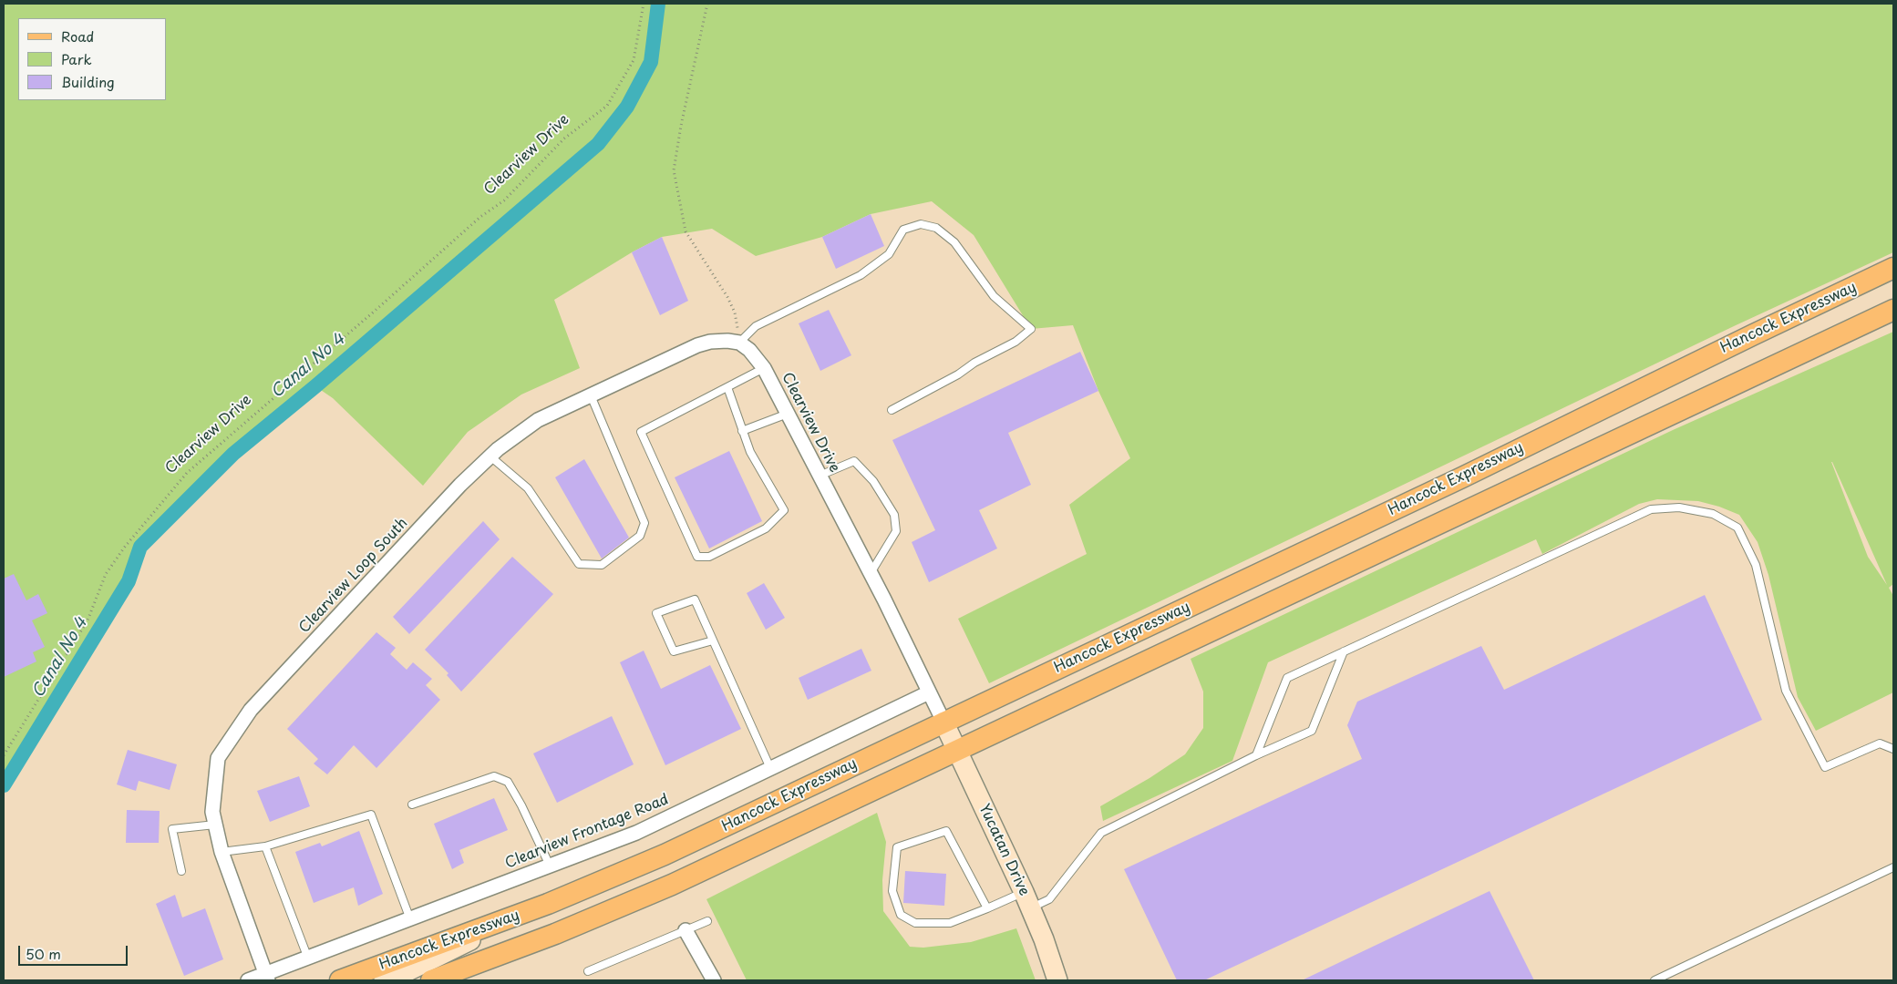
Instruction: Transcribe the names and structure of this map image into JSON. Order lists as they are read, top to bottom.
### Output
{
  "streets": {
    "main road": ["Hancock Expressway"],
    "street": [
      "Clearview Drive",
      "Clearview Loop South",
      "Clearview Frontage Road",
      "Yucatan Drive"
    ]
  },
  "crossings": [
    ["Clearview Drive", "Hancock Expressway"],
    ["Clearview Drive", "Clearview Loop South"],
    ["Clearview Drive", "Clearview Frontage Road"],
    ["Clearview Drive", "Yucatan Drive"],
    ["Hancock Expressway", "Yucatan Drive"],
    ["Clearview Loop South", "Clearview Frontage Road"]
  ],
  "water": ["Canal No 4"],
  "legend": ["Road", "Park", "Building"],
  "scale_bar": "50 m"
}
